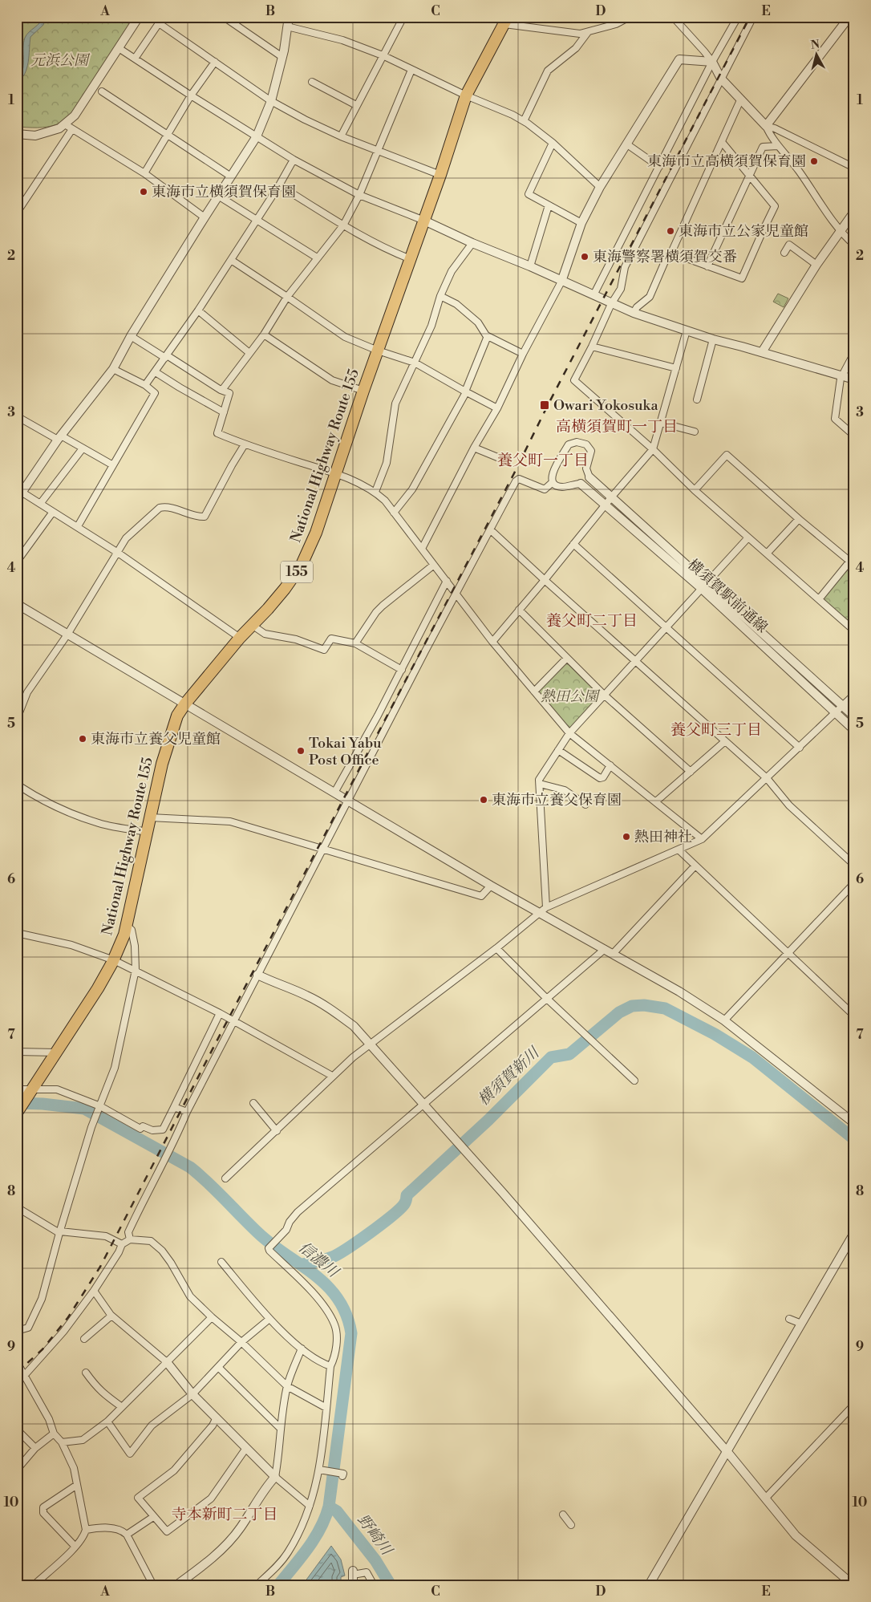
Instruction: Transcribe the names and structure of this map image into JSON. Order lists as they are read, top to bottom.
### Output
{
  "streets": {
    "highway": ["National Highway Route 155", "155"],
    "street": ["横須賀駅前通線"]
  },
  "districts": [
    "高横須賀町一丁目",
    "養父町一丁目",
    "養父町二丁目",
    "養父町三丁目",
    "寺本新町二丁目"
  ],
  "water": ["横須賀新川", "信濃川", "野崎川"],
  "parks": ["元浜公園", "熱田公園"],
  "places": {
    "other": [
      "東海市立高横須賀保育園",
      "東海市立横須賀保育園",
      "東海市立公家児童館",
      "東海警察署横須賀交番",
      "東海市立養父児童館",
      "Tokai Yabu Post Office",
      "東海市立養父保育園",
      "熱田神社"
    ],
    "transit": ["Owari Yokosuka"]
  },
  "north": "top",
  "grid": {
    "columns": [
      "A",
      "B",
      "C",
      "D",
      "E"
    ],
    "rows": [
      "1",
      "2",
      "3",
      "4",
      "5",
      "6",
      "7",
      "8",
      "9",
      "10"
    ]
  }
}
